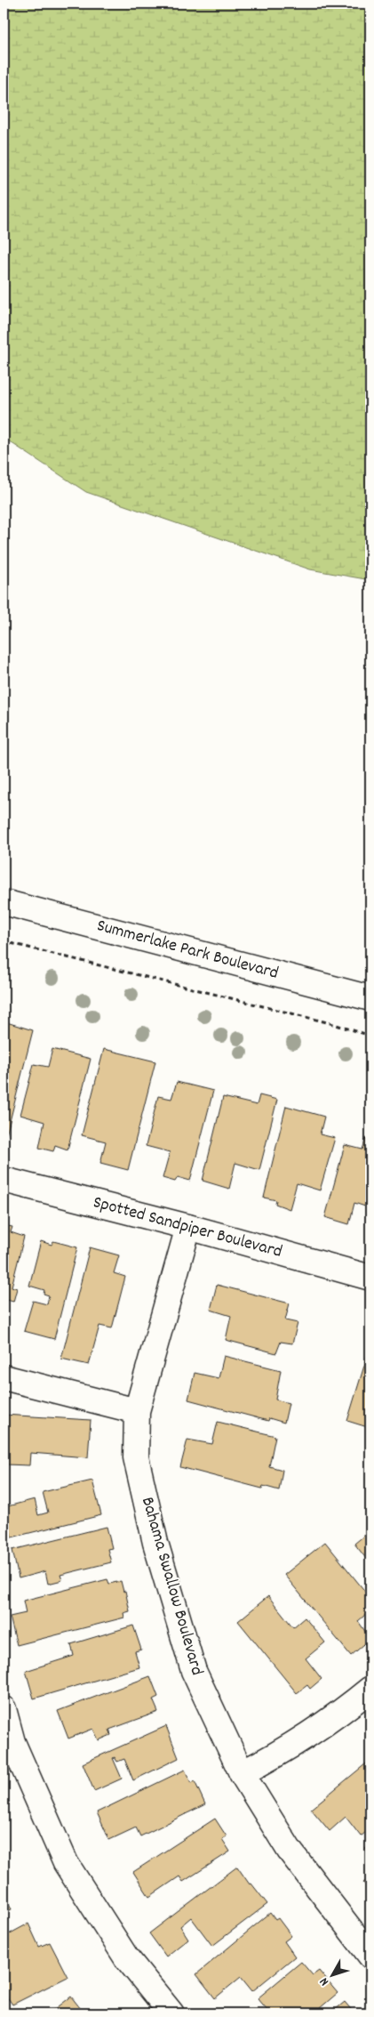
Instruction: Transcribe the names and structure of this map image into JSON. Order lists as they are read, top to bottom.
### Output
{
  "streets": {
    "street": ["Summerlake Park Boulevard", "Spotted Sandpiper Boulevard", "Bahama Swallow Boulevard"]
  },
  "crossings": [
    ["Spotted Sandpiper Boulevard", "Bahama Swallow Boulevard"]
  ],
  "north": "bottom left"
}
